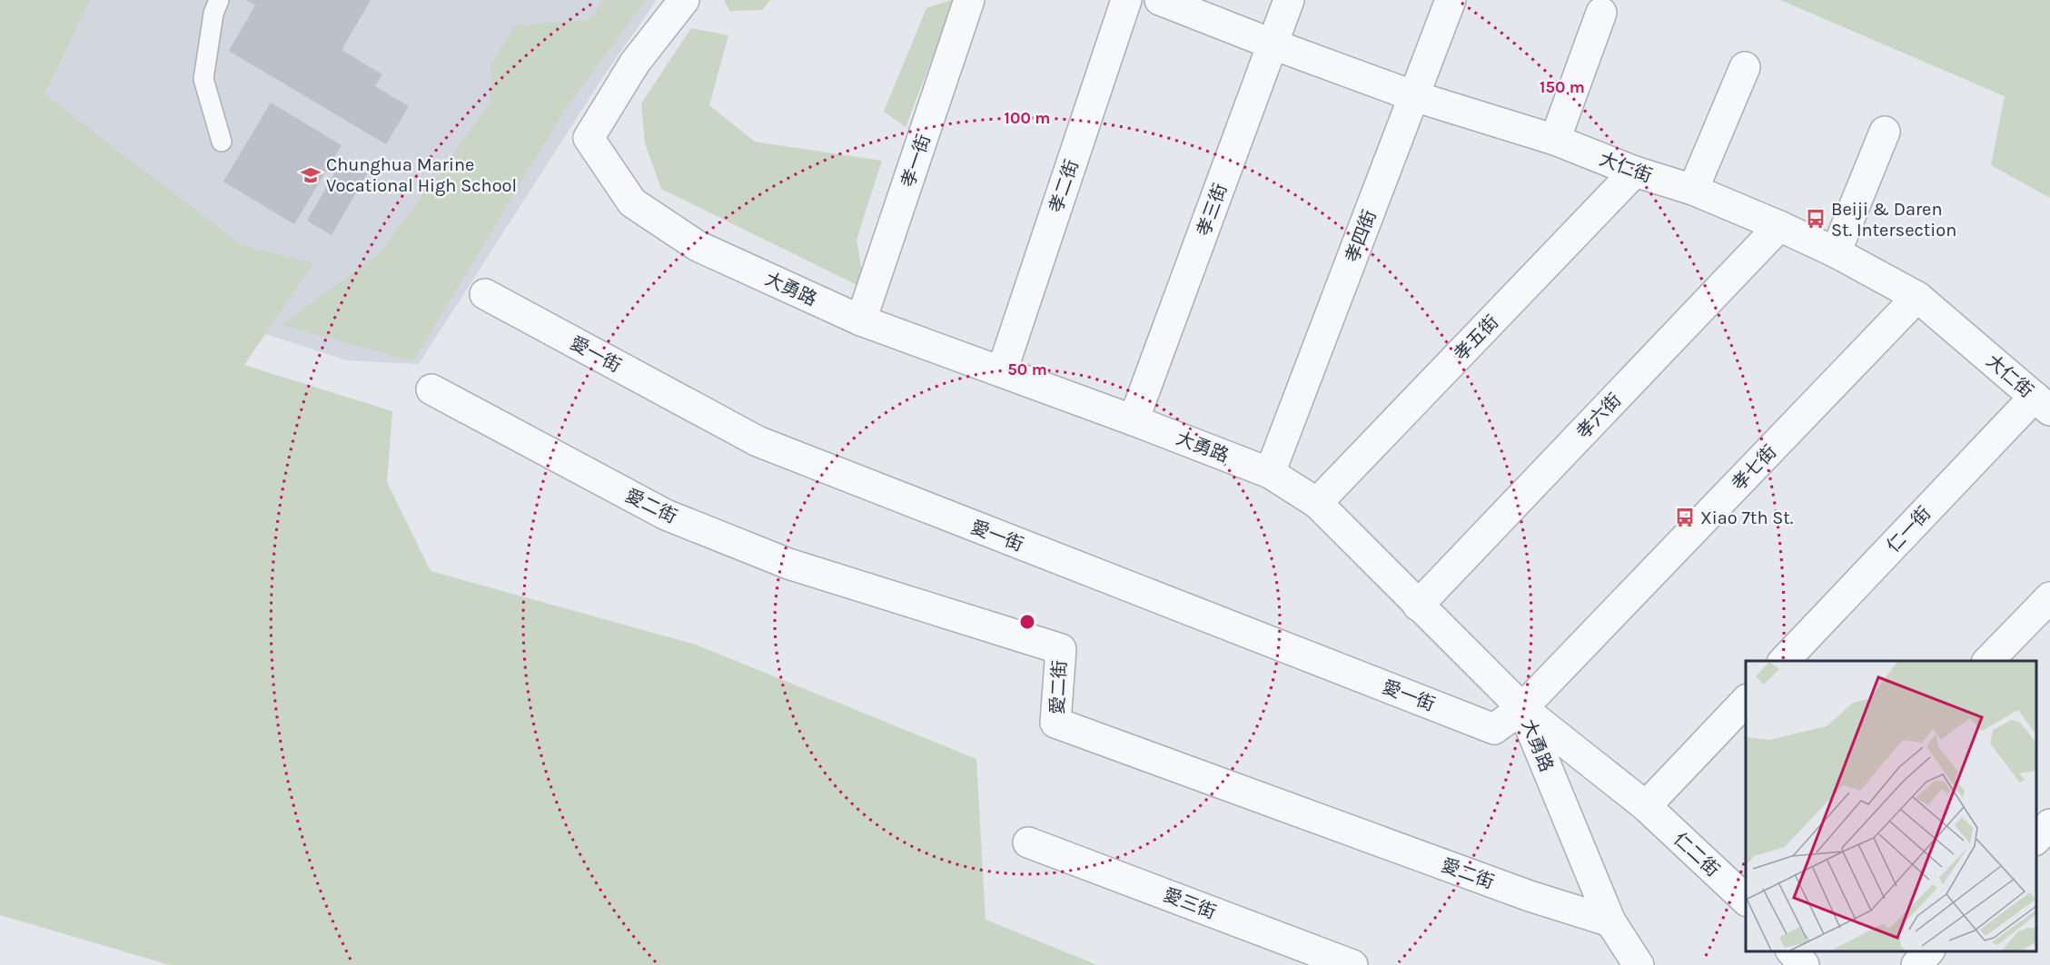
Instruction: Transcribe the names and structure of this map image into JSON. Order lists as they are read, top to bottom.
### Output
{
  "streets": {
    "street": [
      "孝一街",
      "大仁街",
      "孝二街",
      "孝三街",
      "孝四街",
      "大勇路",
      "孝五街",
      "愛一街",
      "孝六街",
      "孝七街",
      "愛二街",
      "仁一街",
      "仁二街",
      "愛三街"
    ]
  },
  "crossings": [
    ["孝一街", "大勇路"],
    ["大仁街", "孝三街"],
    ["大仁街", "孝四街"],
    ["大仁街", "孝五街"],
    ["大仁街", "孝六街"],
    ["大仁街", "孝七街"],
    ["大仁街", "仁一街"],
    ["孝二街", "大勇路"],
    ["孝三街", "大勇路"],
    ["孝四街", "大勇路"],
    ["大勇路", "孝五街"],
    ["大勇路", "愛一街"],
    ["大勇路", "孝六街"],
    ["大勇路", "孝七街"],
    ["大勇路", "愛二街"],
    ["愛一街", "孝七街"]
  ],
  "places": {
    "school or university": ["Chunghua Marine Vocational High School"],
    "bus stop": ["Beiji & Daren St. Intersection", "Xiao 7th St."]
  },
  "rings": ["150 m", "100 m", "50 m"]
}
